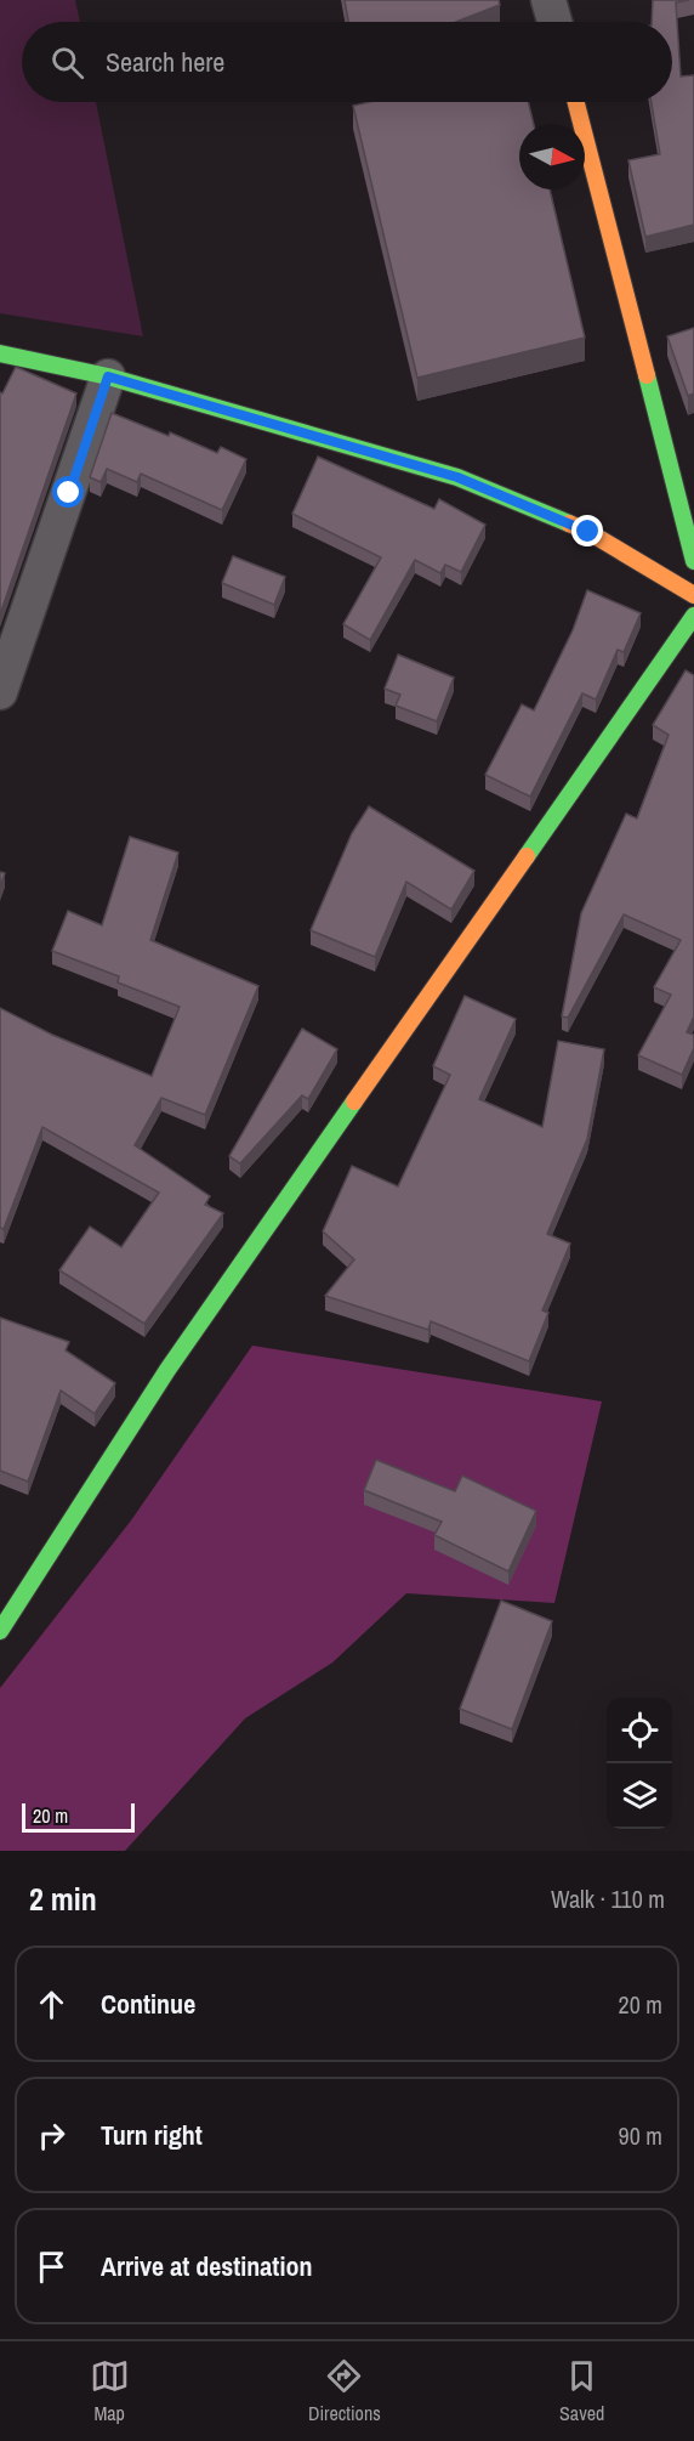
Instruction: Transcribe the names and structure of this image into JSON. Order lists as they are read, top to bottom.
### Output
{
  "scale_bar": "20 m",
  "north": "right",
  "page": {
    "search": "Search here",
    "scale": "20 m",
    "heading": ["2 min", "Walk · 110 m"],
    "list": [
      ["Continue", "20 m"],
      ["Turn right", "90 m"],
      "Arrive at destination"
    ],
    "nav": ["Map", "Directions", "Saved"]
  }
}
